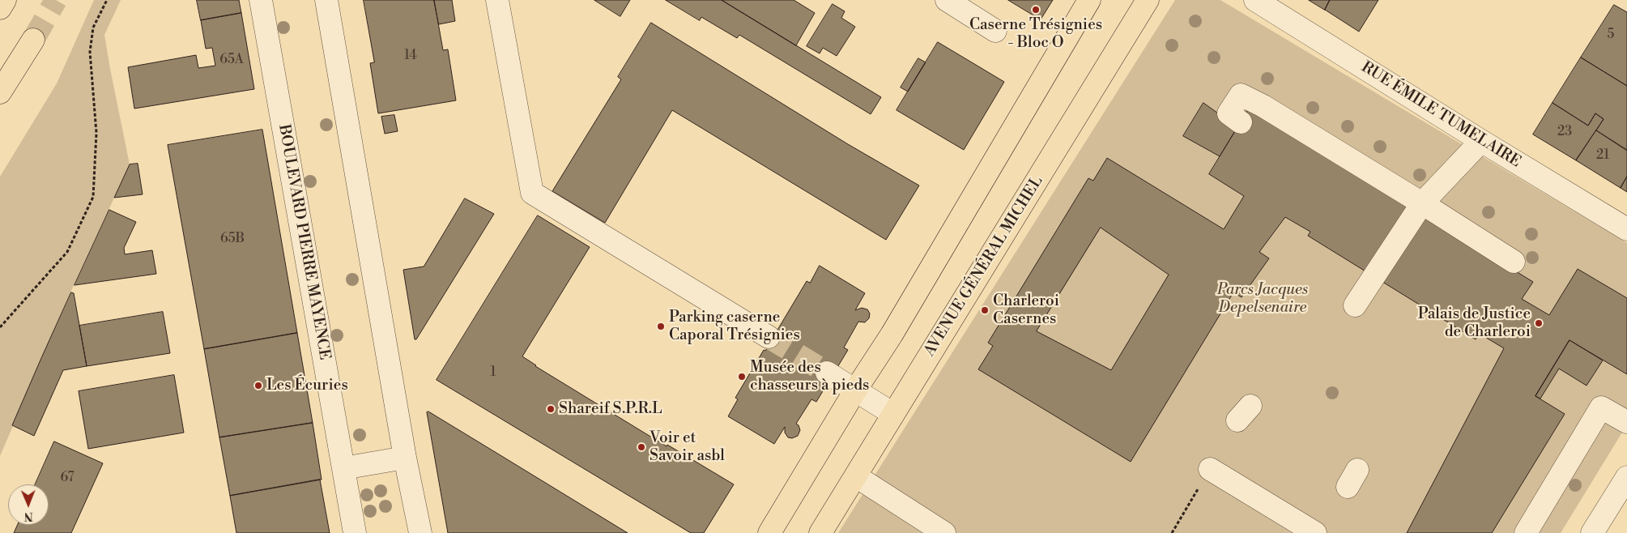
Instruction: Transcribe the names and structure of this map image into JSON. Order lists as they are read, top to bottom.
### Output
{
  "streets": {
    "main road": ["AVENUE GÉNÉRAL MICHEL"],
    "street": ["RUE ÉMILE TUMELAIRE", "BOULEVARD PIERRE MAYENCE"]
  },
  "parks": ["Parcs Jacques Depelsenaire"],
  "places": [
    "Caserne Trésignies - Bloc O",
    "Charleroi Casernes",
    "Palais de Justice de Charleroi",
    "Parking caserne Caporal Trésignies",
    "Musée des chasseurs à pieds",
    "Les Écuries",
    "Shareif S.P.R.L",
    "Voir et Savoir asbl"
  ],
  "house_numbers": [
    "5",
    "14",
    "65A",
    "23",
    "21",
    "65B",
    "1",
    "67"
  ],
  "north": "bottom"
}
